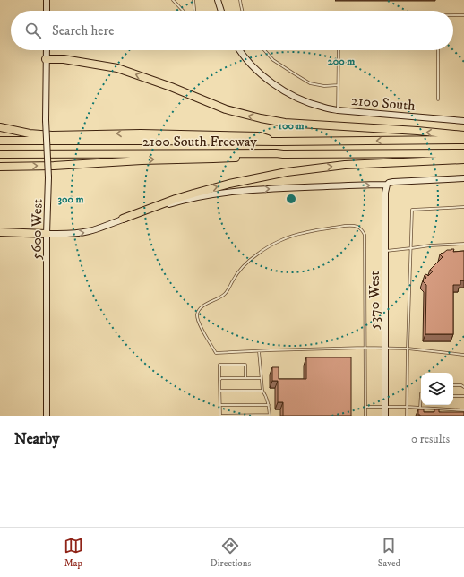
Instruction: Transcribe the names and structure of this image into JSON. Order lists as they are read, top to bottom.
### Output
{
  "streets": {
    "highway": ["2100 South Freeway"],
    "street": ["2100 South", "5600 West", "5370 West"]
  },
  "page": {
    "search": "Search here",
    "heading": ["Nearby", "0 results"],
    "nav": ["Map", "Directions", "Saved"]
  },
  "rings": ["200 m", "100 m", "300 m"]
}
